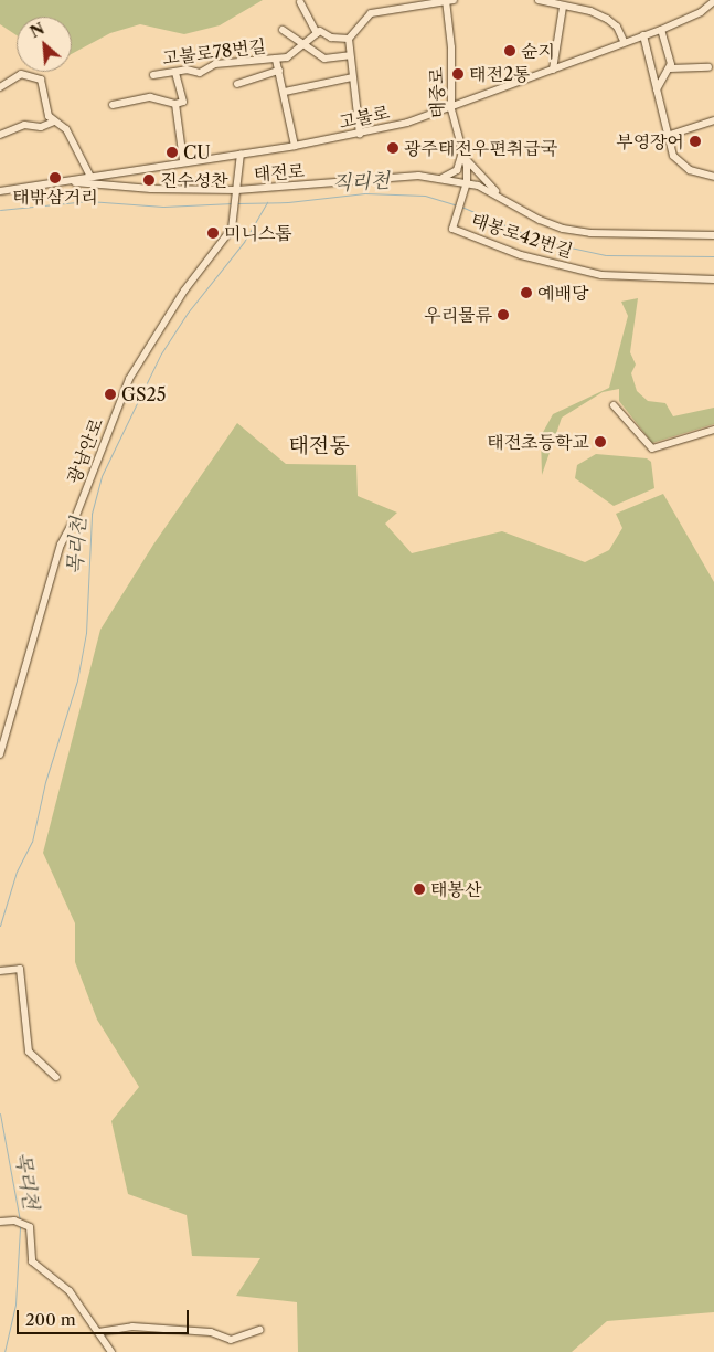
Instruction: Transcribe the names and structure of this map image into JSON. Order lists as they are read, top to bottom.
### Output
{
  "streets": {
    "street": [
      "고불로78번길",
      "태중로",
      "고불로",
      "태전로",
      "태봉로42번길",
      "광남안로"
    ]
  },
  "crossings": [
    ["태중로", "고불로"],
    ["태중로", "태전로"],
    ["태중로", "태봉로42번길"],
    ["고불로", "태전로"],
    ["고불로", "광남안로"],
    ["태전로", "태봉로42번길"],
    ["태전로", "광남안로"]
  ],
  "districts": ["태전동"],
  "water": ["직리천", "목리천"],
  "places": [
    "슌지",
    "태전2통",
    "부영장어",
    "광주태전우편취급국",
    "CU",
    "태밖삼거리",
    "진수성찬",
    "미니스톱",
    "예배당",
    "우리물류",
    "GS25",
    "태전초등학교",
    "태봉산"
  ],
  "scale_bar": "200 m",
  "north": "top left"
}
